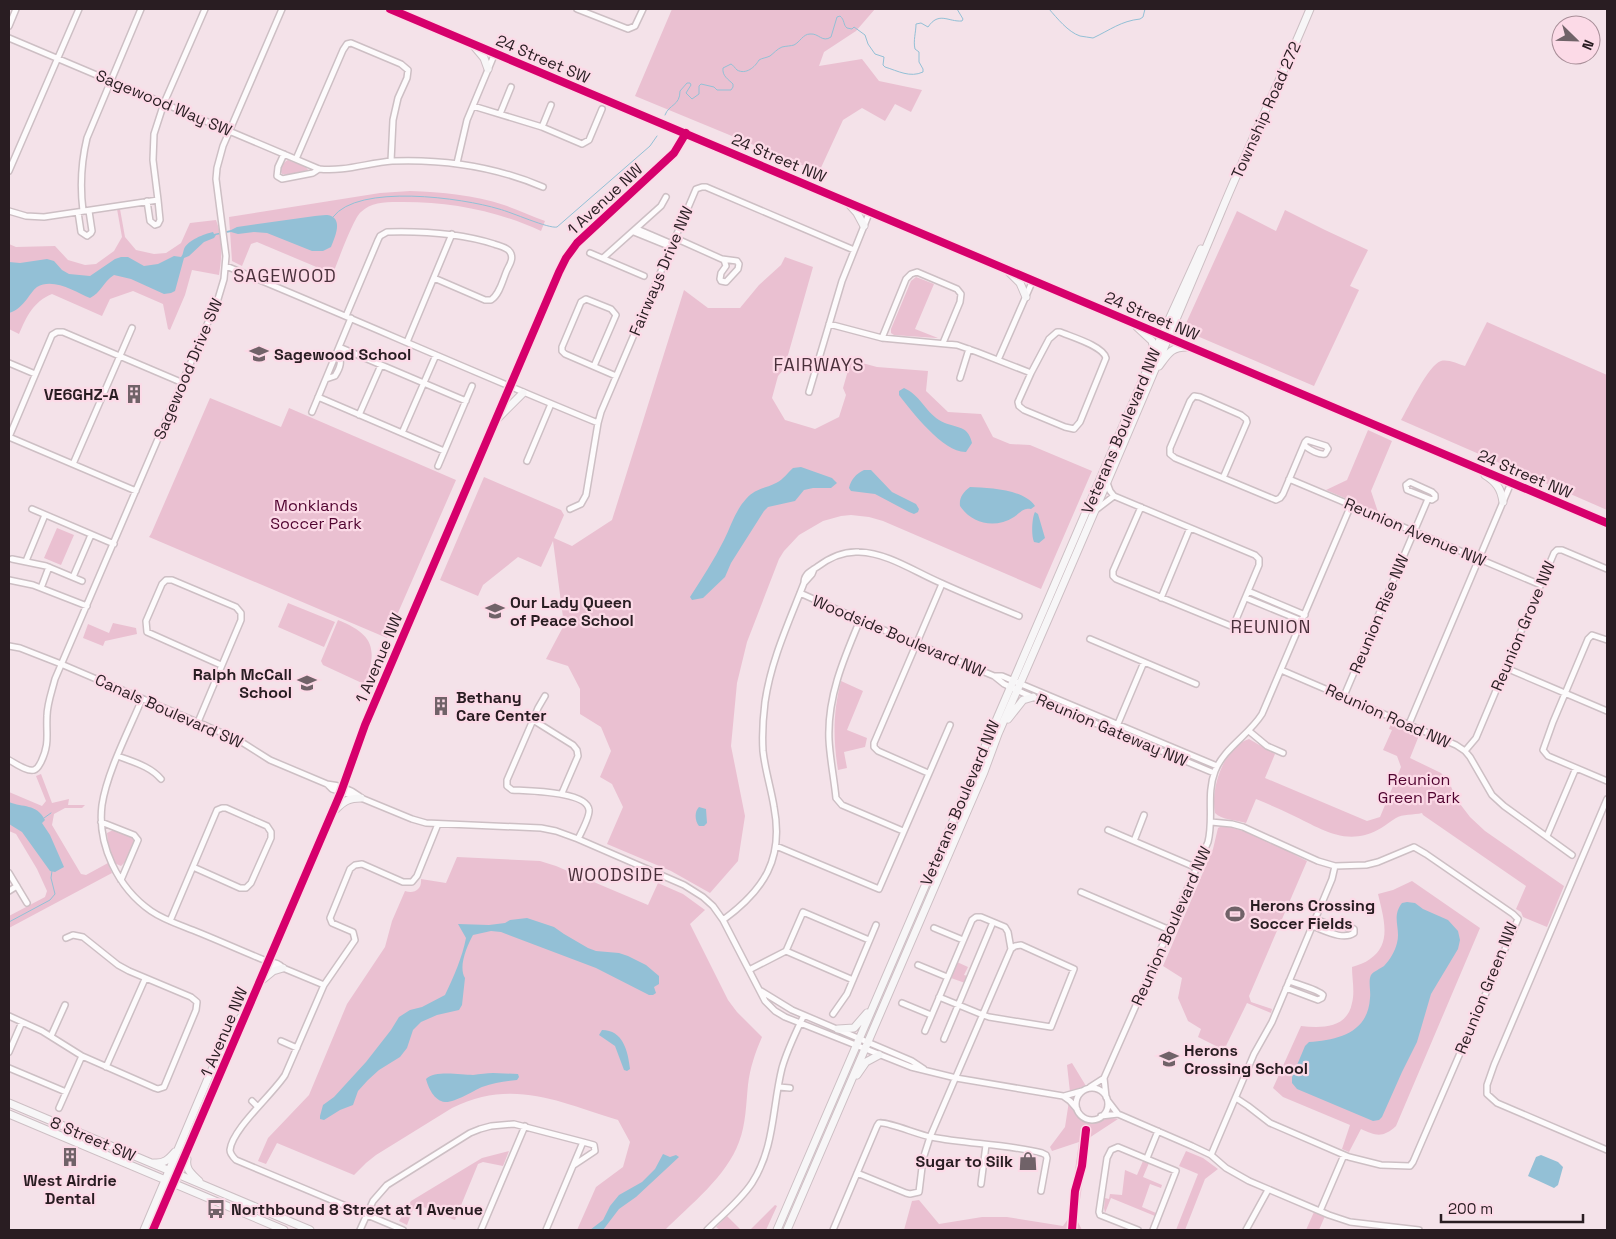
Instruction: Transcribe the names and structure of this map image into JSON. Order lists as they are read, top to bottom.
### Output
{
  "streets": {
    "main road": [
      "24 Street SW",
      "Township Road 272",
      "24 Street NW",
      "1 Avenue NW",
      "Veterans Boulevard NW",
      "8 Street SW"
    ],
    "street": [
      "Sagewood Way SW",
      "Fairways Drive NW",
      "Sagewood Drive SW",
      "Reunion Avenue NW",
      "Reunion Rise NW",
      "Reunion Grove NW",
      "Woodside Boulevard NW",
      "Canals Boulevard SW",
      "Reunion Road NW",
      "Reunion Gateway NW",
      "Reunion Boulevard NW",
      "Reunion Green NW"
    ]
  },
  "crossings": [
    ["24 Street SW", "24 Street NW"],
    ["24 Street SW", "1 Avenue NW"],
    ["Sagewood Way SW", "Sagewood Drive SW"],
    ["Township Road 272", "Veterans Boulevard NW"],
    ["24 Street NW", "1 Avenue NW"],
    ["24 Street NW", "Veterans Boulevard NW"],
    ["1 Avenue NW", "Canals Boulevard SW"],
    ["1 Avenue NW", "8 Street SW"],
    ["Sagewood Drive SW", "Canals Boulevard SW"],
    ["Veterans Boulevard NW", "Woodside Boulevard NW"],
    ["Veterans Boulevard NW", "Canals Boulevard SW"],
    ["Veterans Boulevard NW", "Reunion Gateway NW"],
    ["Reunion Avenue NW", "Reunion Rise NW"],
    ["Reunion Avenue NW", "Reunion Grove NW"],
    ["Reunion Avenue NW", "Reunion Boulevard NW"],
    ["Reunion Rise NW", "Reunion Road NW"],
    ["Reunion Grove NW", "Reunion Road NW"],
    ["Woodside Boulevard NW", "Canals Boulevard SW"],
    ["Woodside Boulevard NW", "Reunion Gateway NW"],
    ["Reunion Road NW", "Reunion Boulevard NW"],
    ["Reunion Gateway NW", "Reunion Boulevard NW"],
    ["Reunion Boulevard NW", "Reunion Green NW"]
  ],
  "districts": [
    "SAGEWOOD",
    "FAIRWAYS",
    "REUNION",
    "WOODSIDE"
  ],
  "parks": ["Monklands Soccer Park", "Reunion Green Park"],
  "places": {
    "school or university": [
      "Sagewood School",
      "Our Lady Queen of Peace School",
      "Ralph McCall School",
      "Herons Crossing School"
    ],
    "building": ["VE6GHZ-A", "Bethany Care Center", "West Airdrie Dental"],
    "sports": ["Herons Crossing Soccer Fields"],
    "shop": ["Sugar to Silk"],
    "bus stop": ["Northbound 8 Street at 1 Avenue"]
  },
  "scale_bar": "200 m",
  "north": "bottom right"
}
